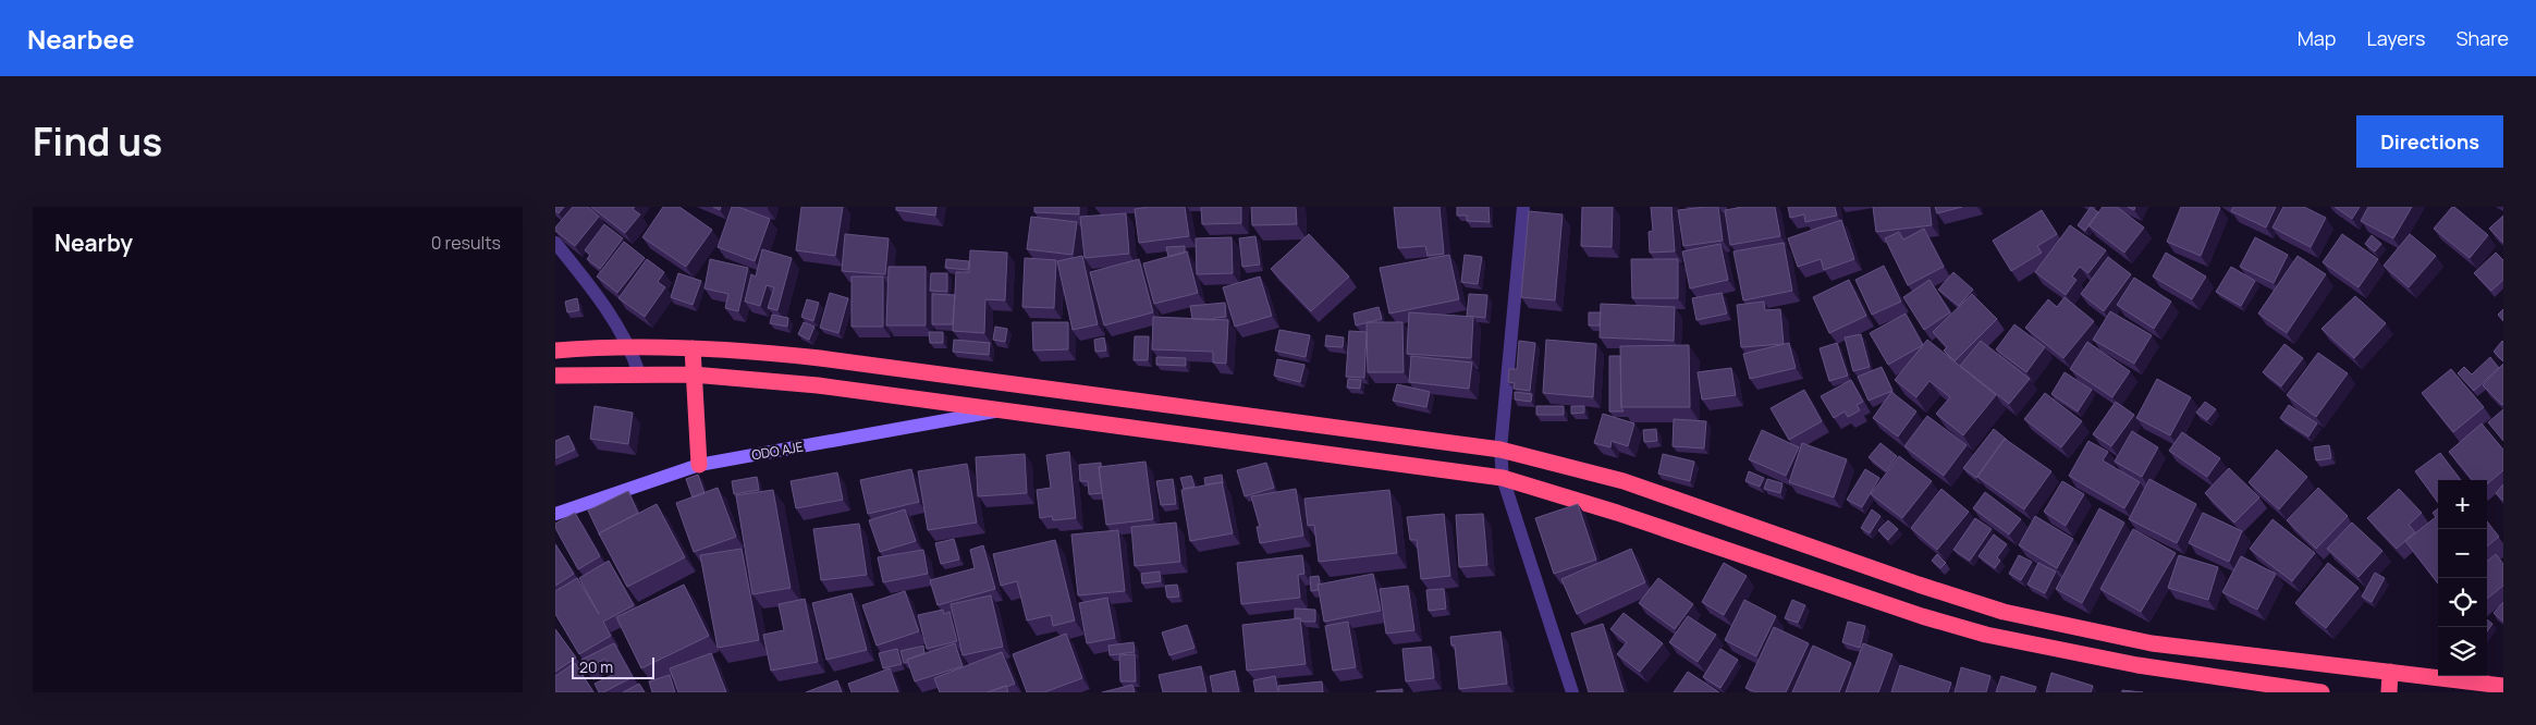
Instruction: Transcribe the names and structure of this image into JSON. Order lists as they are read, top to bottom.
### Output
{
  "streets": {
    "street": ["ODO AJE"]
  },
  "scale_bar": "20 m",
  "page": {
    "header": "Nearbee",
    "nav": ["Map", "Layers", "Share"],
    "title": "Find us",
    "buttons": "Directions",
    "heading": ["Nearby", "0 results"],
    "map_buttons": ["+", "−"],
    "scale": "20 m"
  }
}
